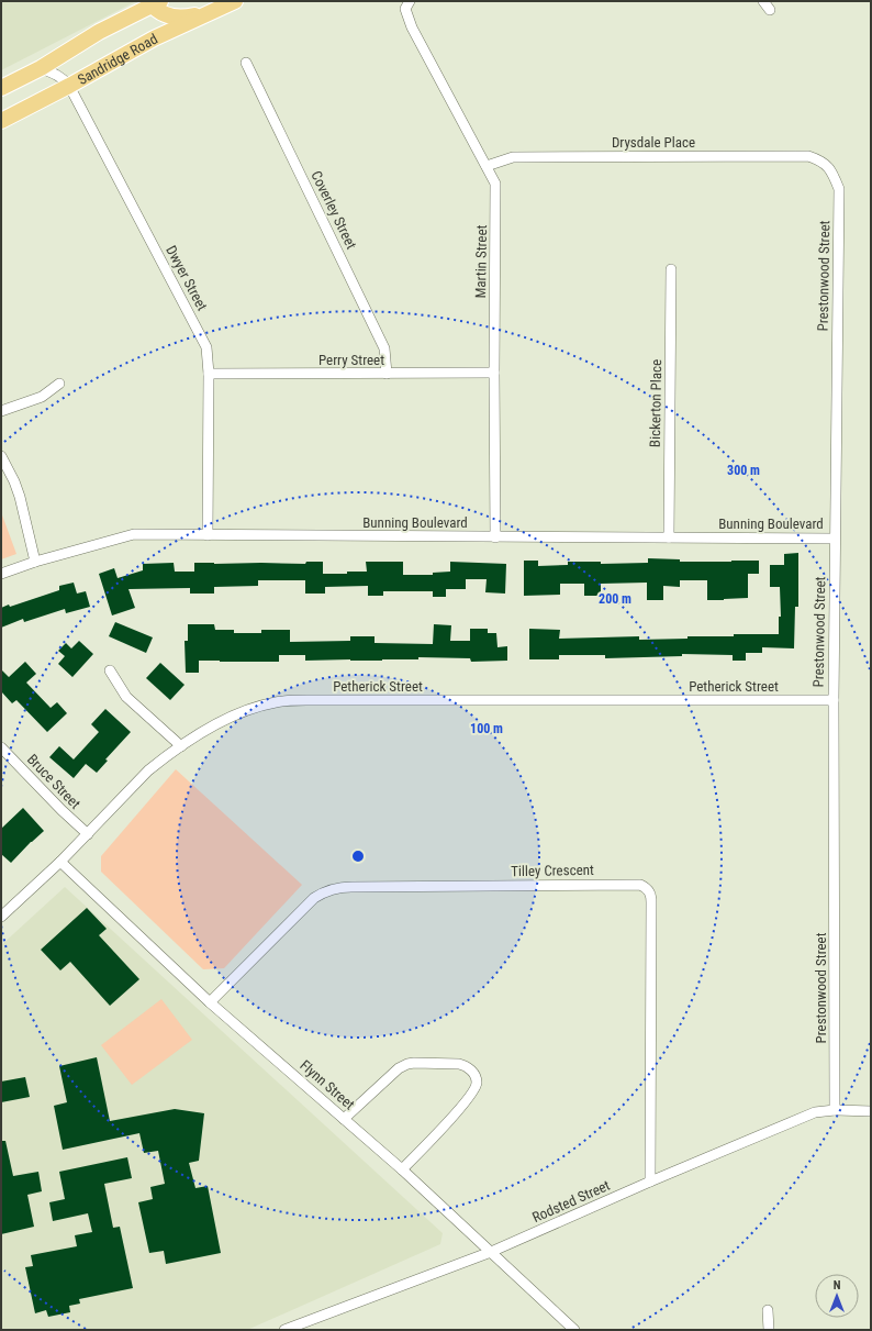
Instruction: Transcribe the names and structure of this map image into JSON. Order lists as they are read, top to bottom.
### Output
{
  "streets": {
    "main road": ["Sandridge Road"],
    "street": [
      "Drysdale Place",
      "Coverley Street",
      "Martin Street",
      "Prestonwood Street",
      "Dwyer Street",
      "Perry Street",
      "Bickerton Place",
      "Bunning Boulevard",
      "Petherick Street",
      "Bruce Street",
      "Tilley Crescent",
      "Flynn Street",
      "Rodsted Street"
    ]
  },
  "crossings": [
    ["Sandridge Road", "Dwyer Street"],
    ["Drysdale Place", "Martin Street"],
    ["Drysdale Place", "Prestonwood Street"],
    ["Coverley Street", "Perry Street"],
    ["Martin Street", "Perry Street"],
    ["Martin Street", "Bunning Boulevard"],
    ["Prestonwood Street", "Bunning Boulevard"],
    ["Prestonwood Street", "Petherick Street"],
    ["Prestonwood Street", "Rodsted Street"],
    ["Dwyer Street", "Perry Street"],
    ["Dwyer Street", "Bunning Boulevard"],
    ["Bickerton Place", "Bunning Boulevard"],
    ["Petherick Street", "Bruce Street"],
    ["Petherick Street", "Flynn Street"],
    ["Tilley Crescent", "Flynn Street"],
    ["Tilley Crescent", "Rodsted Street"],
    ["Flynn Street", "Rodsted Street"]
  ],
  "north": "top",
  "rings": ["300 m", "200 m", "100 m"]
}
